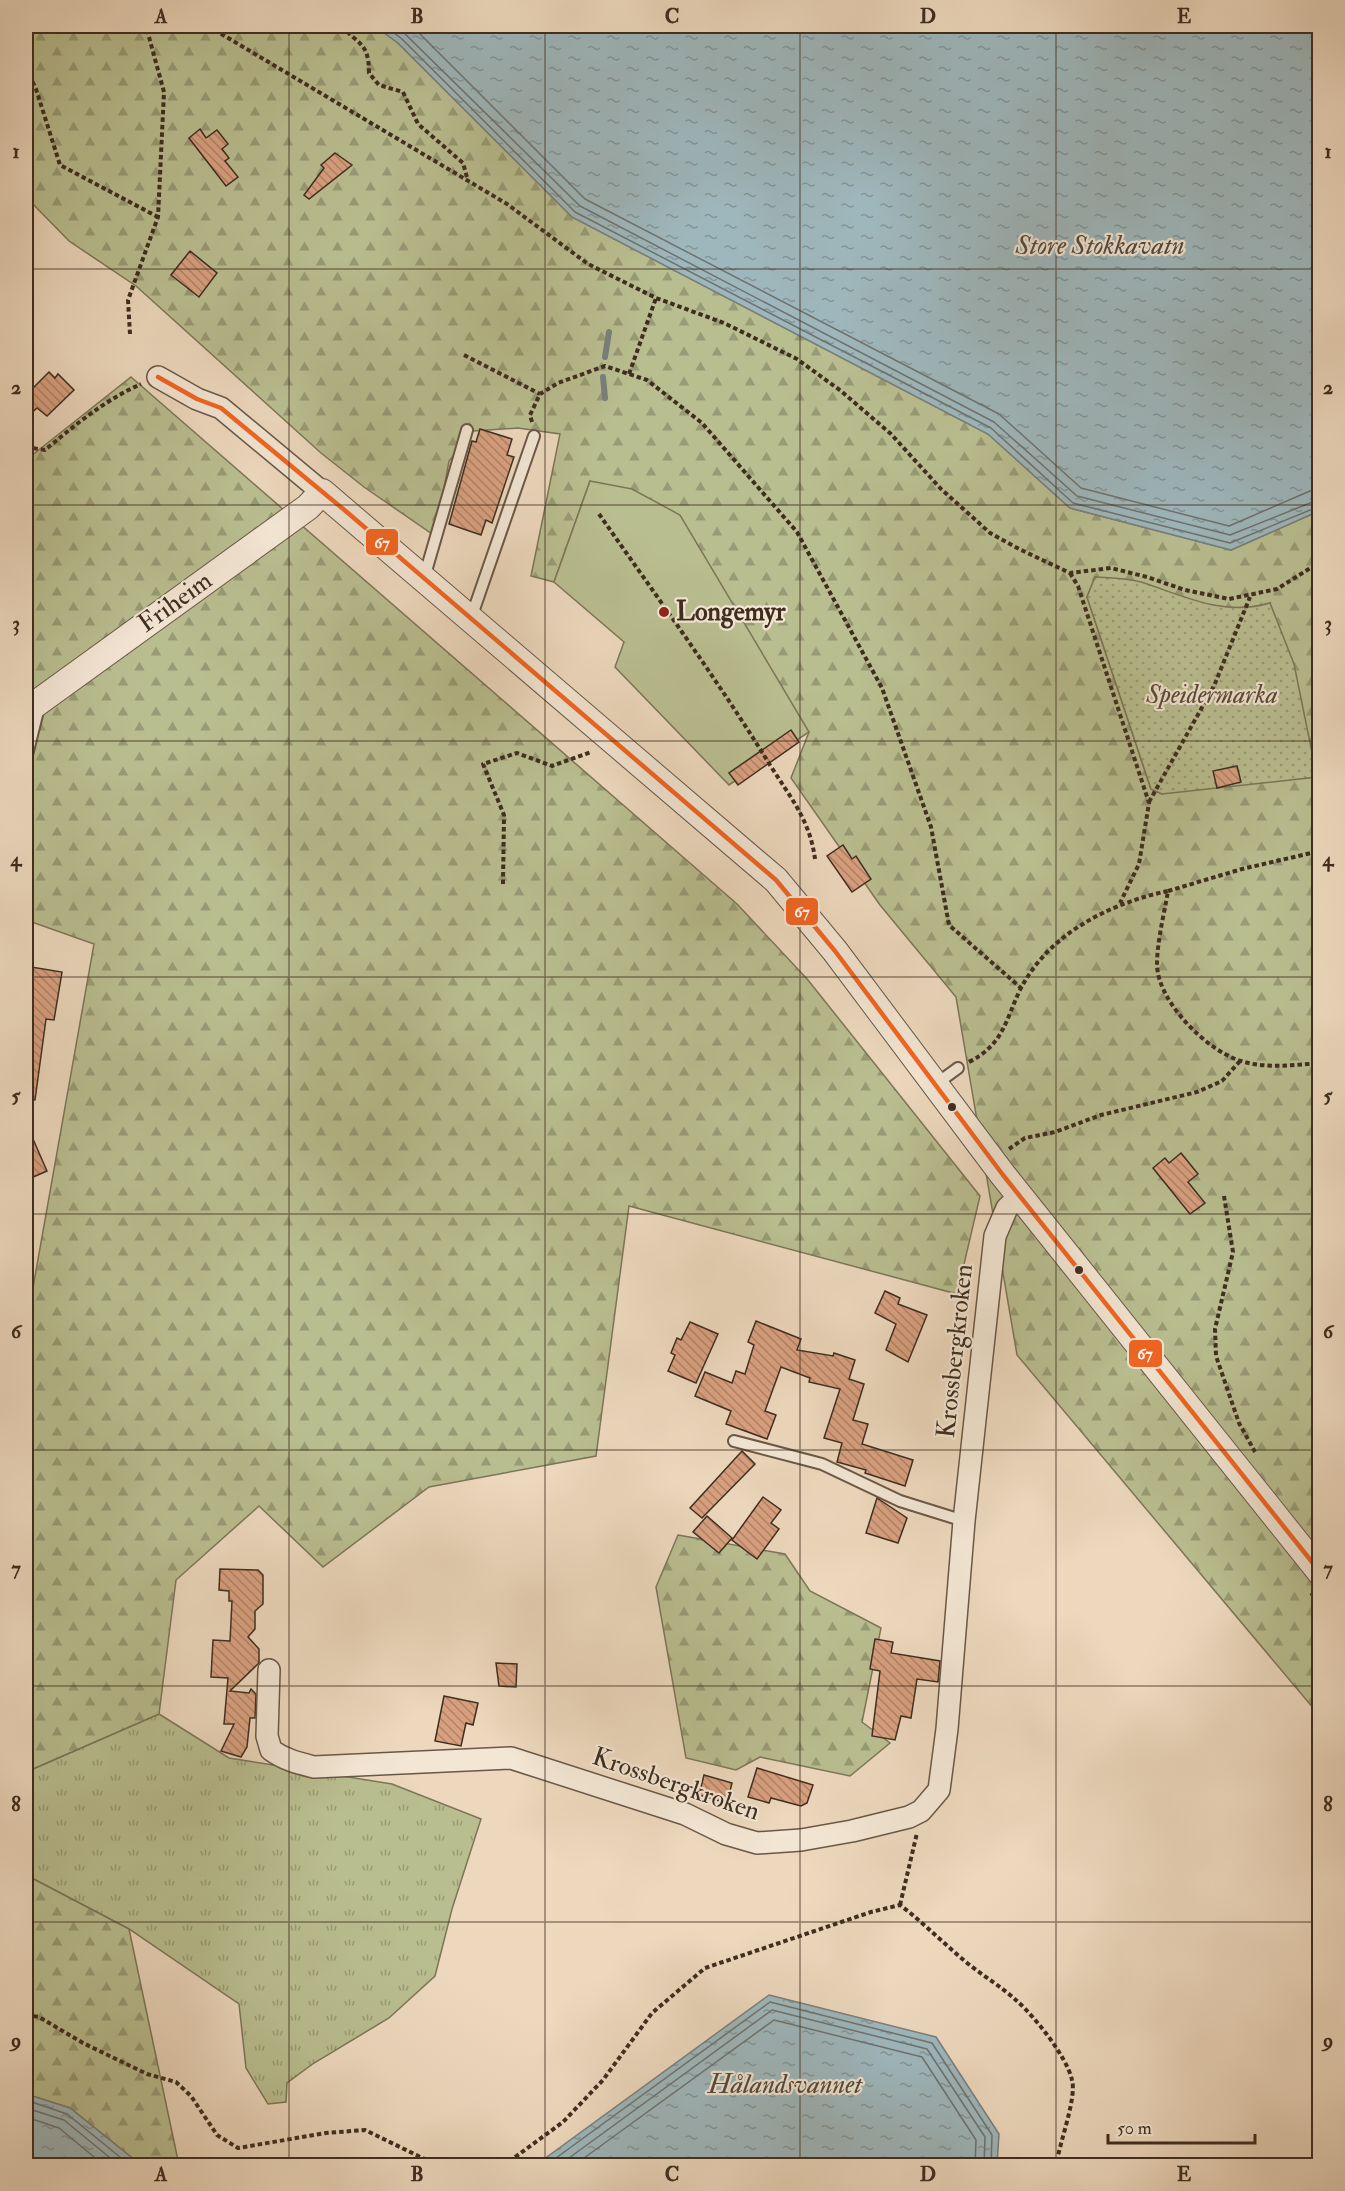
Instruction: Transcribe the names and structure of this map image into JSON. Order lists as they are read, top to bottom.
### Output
{
  "streets": {
    "street": ["Friheim", "Krossbergkroken"]
  },
  "water": ["Store Stokkavatn", "Hålandsvannet"],
  "parks": ["Speidermarka"],
  "places": ["Longemyr"],
  "lines": ["transit line 67"],
  "scale_bar": "50 m",
  "grid": {
    "columns": [
      "A",
      "B",
      "C",
      "D",
      "E"
    ],
    "rows": [
      "1",
      "2",
      "3",
      "4",
      "5",
      "6",
      "7",
      "8",
      "9"
    ]
  }
}
